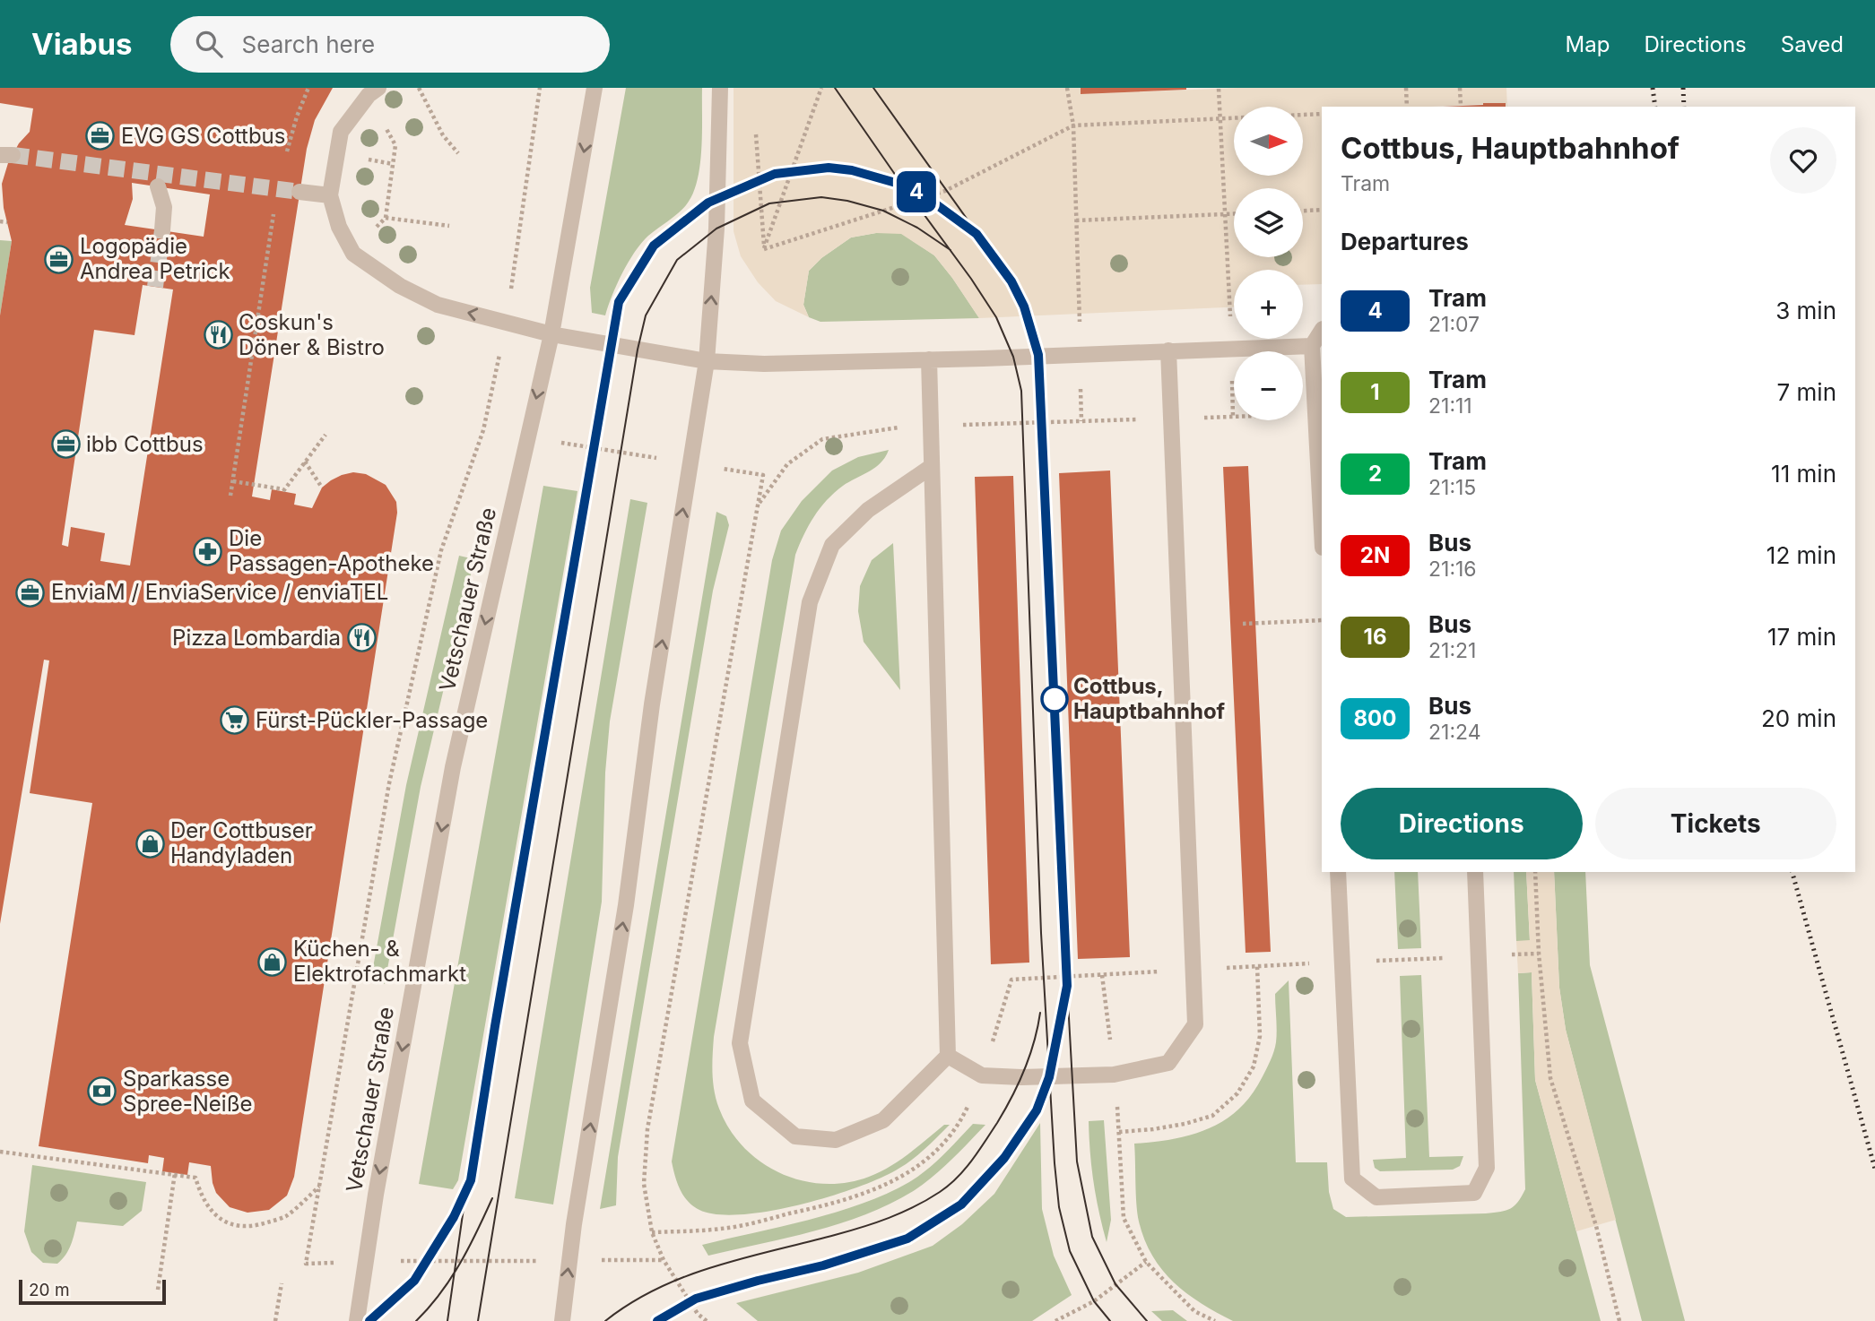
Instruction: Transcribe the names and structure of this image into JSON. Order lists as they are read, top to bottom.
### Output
{
  "streets": {
    "street": ["Vetschauer Straße"]
  },
  "one_way": ["Vetschauer Straße"],
  "places": {
    "office": [
      "EVG GS Cottbus",
      "Logopädie Andrea Petrick",
      "ibb Cottbus",
      "EnviaM / EnviaService / enviaTEL"
    ],
    "restaurant": ["Coskun's Döner & Bistro", "Pizza Lombardia"],
    "pharmacy": ["Die Passagen-Apotheke"],
    "other": ["Cottbus, Hauptbahnhof"],
    "supermarket": ["Fürst-Pückler-Passage"],
    "shop": ["Der Cottbuser Handyladen", "Küchen- & Elektrofachmarkt"],
    "bank": ["Sparkasse Spree-Neiße"]
  },
  "lines": ["tram line 4"],
  "scale_bar": "20 m",
  "north": "right",
  "page": {
    "header": "Viabus",
    "search": "Search here",
    "nav": ["Map", "Directions", "Saved"],
    "on_map": "4",
    "map_buttons": ["+", "−"],
    "heading": [
      ["Cottbus, Hauptbahnhof", "Tram"],
      "Departures"
    ],
    "list": [
      {
        "mark": "4",
        "name": "Tram",
        "note": "21:07",
        "value": "3 min"
      },
      {
        "mark": "1",
        "name": "Tram",
        "note": "21:11",
        "value": "7 min"
      },
      {
        "mark": "2",
        "name": "Tram",
        "note": "21:15",
        "value": "11 min"
      },
      {
        "mark": "2N",
        "name": "Bus",
        "note": "21:16",
        "value": "12 min"
      },
      {
        "mark": "16",
        "name": "Bus",
        "note": "21:21",
        "value": "17 min"
      },
      {
        "mark": "800",
        "name": "Bus",
        "note": "21:24",
        "value": "20 min"
      }
    ],
    "buttons": ["Directions", "Tickets"],
    "scale": "20 m"
  }
}
